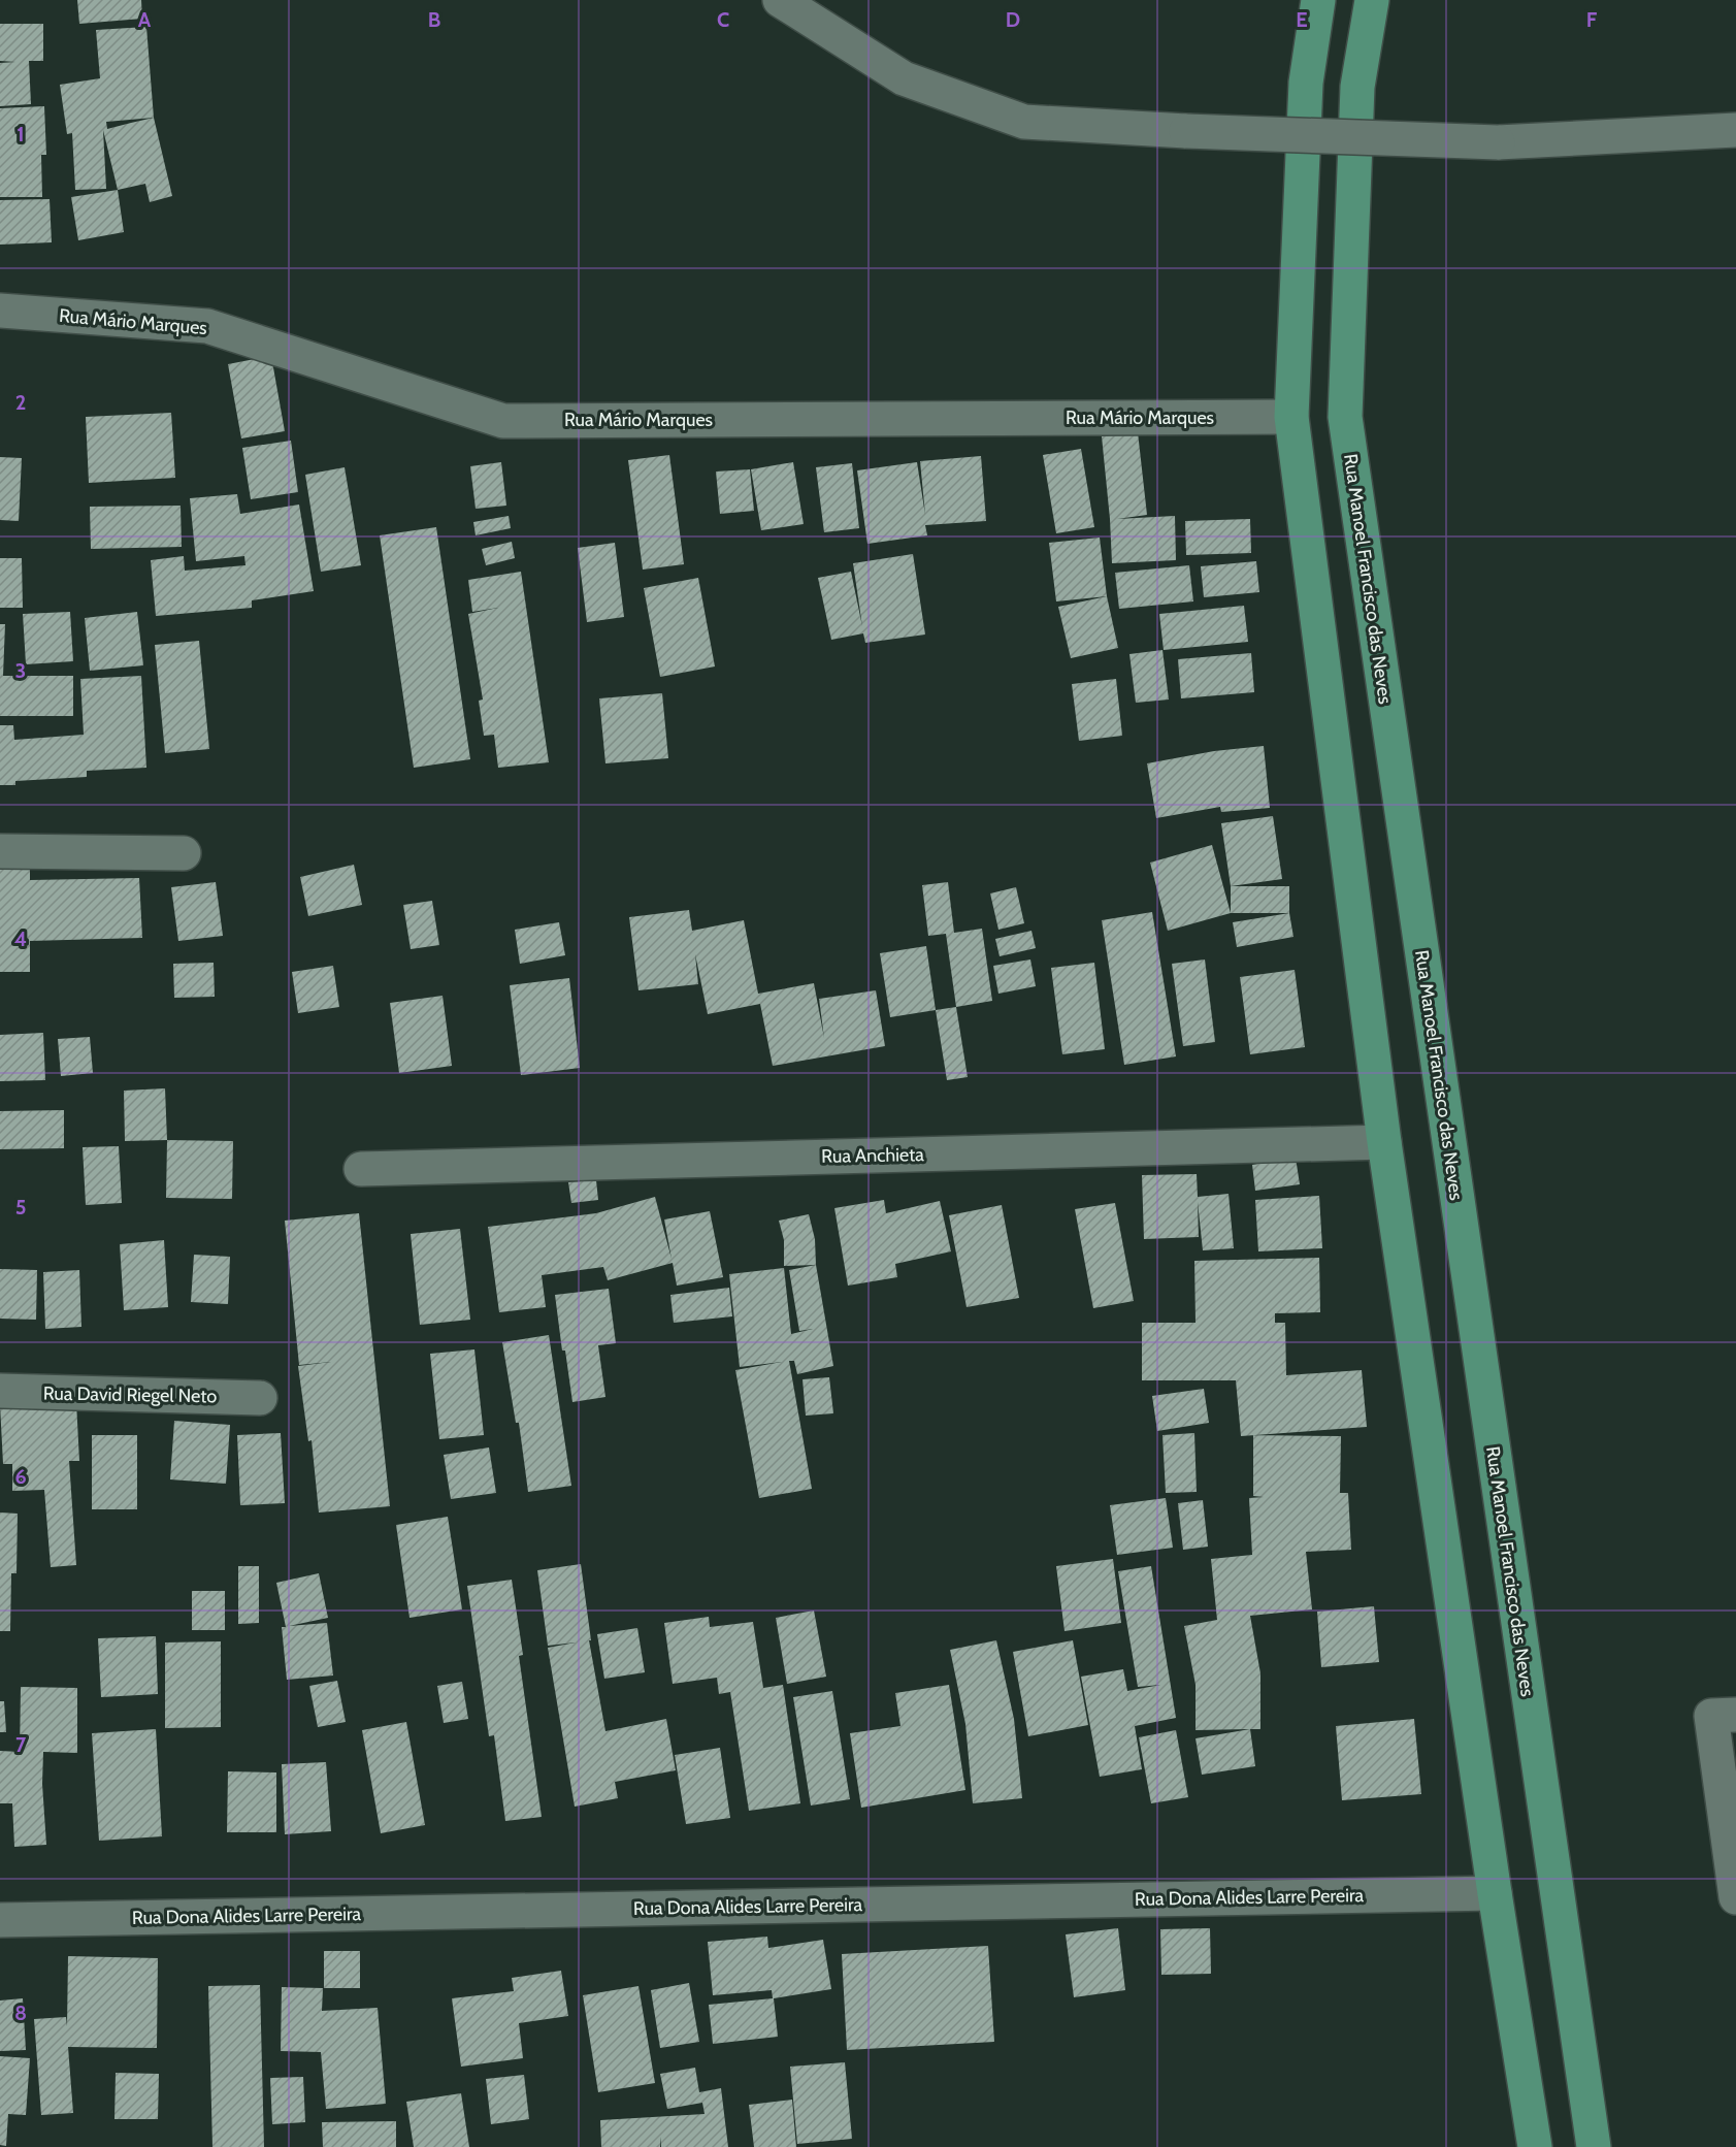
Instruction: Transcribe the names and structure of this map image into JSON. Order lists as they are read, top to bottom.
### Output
{
  "streets": {
    "main road": ["Rua Manoel Francisco das Neves"],
    "street": [
      "Rua Mário Marques",
      "Rua Anchieta",
      "Rua David Riegel Neto",
      "Rua Dona Alides Larre Pereira"
    ]
  },
  "grid": {
    "columns": [
      "A",
      "B",
      "C",
      "D",
      "E",
      "F"
    ],
    "rows": [
      "1",
      "2",
      "3",
      "4",
      "5",
      "6",
      "7",
      "8"
    ]
  }
}
